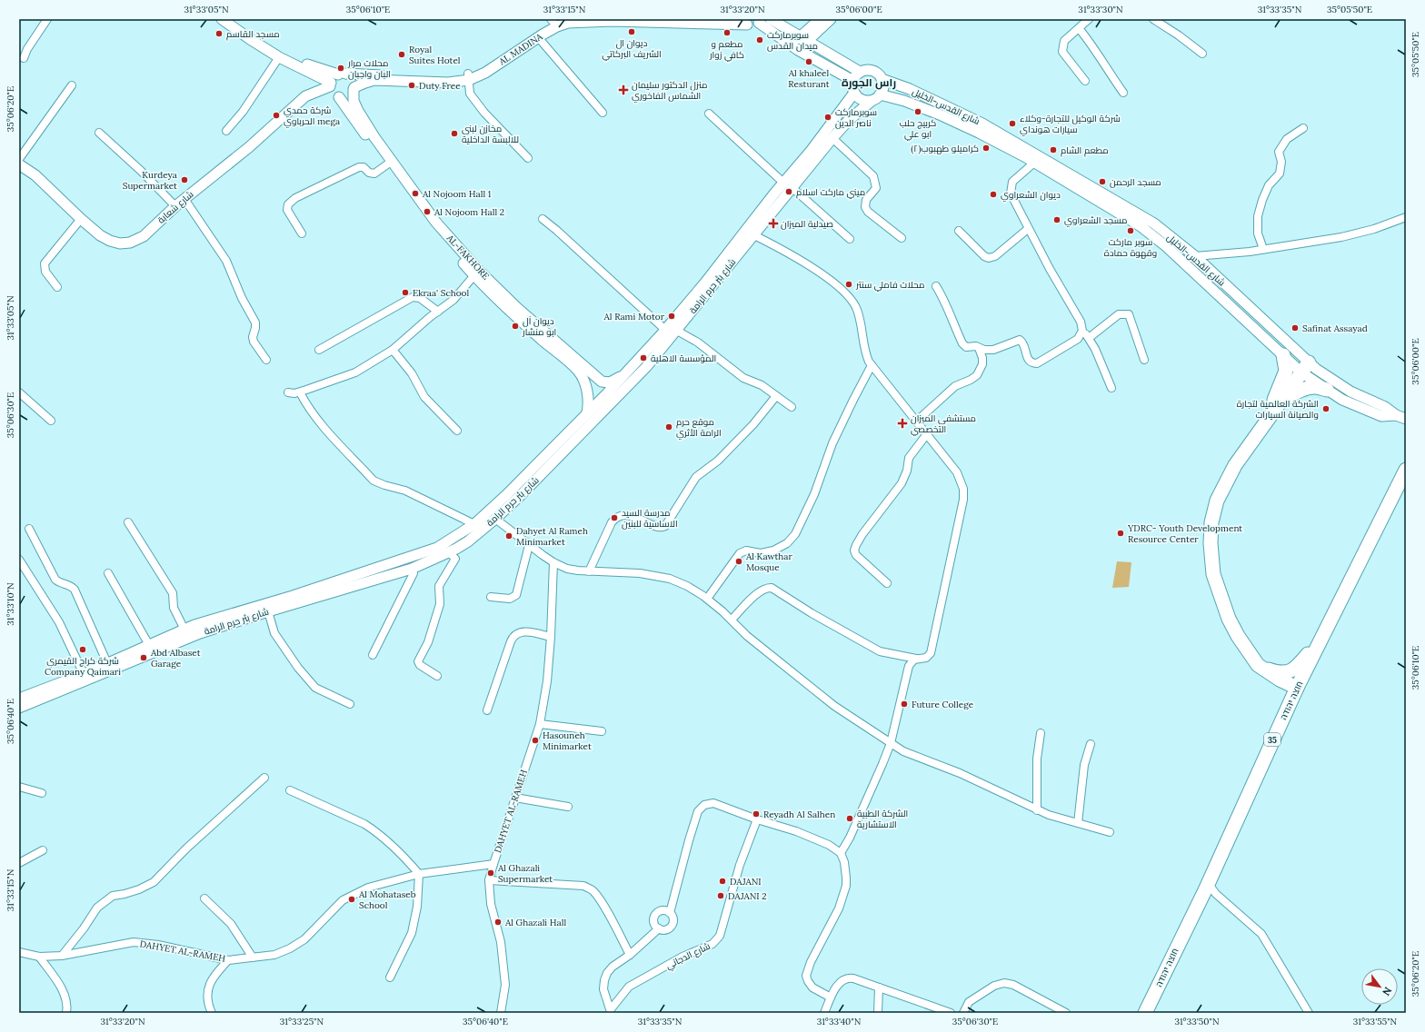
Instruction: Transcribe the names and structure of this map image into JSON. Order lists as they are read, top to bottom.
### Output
{
  "streets": {
    "highway": ["חוצה יהודה", "35"],
    "main road": [
      "AL MADINA",
      "شارع القدس-الخليل",
      "شارع شعابة",
      "AL-FAKHORE",
      "شارع بئر حرم الرامة"
    ],
    "street": ["DAHYET AL-RAMEH", "شارع الدجاني"]
  },
  "crossings": [
    ["AL MADINA", "شارع شعابة"],
    ["AL MADINA", "AL-FAKHORE"],
    ["شارع القدس-الخليل", "شارع بئر حرم الرامة"],
    ["شارع شعابة", "AL-FAKHORE"],
    ["AL-FAKHORE", "شارع بئر حرم الرامة"]
  ],
  "districts": ["راس الجورة"],
  "places": {
    "other": [
      "ديوان ال الشريف البركاتي",
      "مطعم و كافي زوار",
      "مسجد القاسم",
      "سوبرماركت ميدان القدس",
      "Royal Suites Hotel",
      "Al khaleel Resturant",
      "محلات مرار البان واجبان",
      "Duty Free",
      "كربيج حلب ابو علي",
      "شركة حمدي الحرباوي mega",
      "سوبرماركت ناصر الدين",
      "شركة الوكيل للتجارة-وكلاء سيارات هونداي",
      "مخازن لبنى للالبسة الداخلية",
      "كراميلو طهبوب(٢)",
      "مطعم الشام",
      "Kurdeya Supermarket",
      "مسجد الرحمن",
      "ميني ماركت اسلام",
      "Al Nojoom Hall 1",
      "ديوان الشعراوي",
      "Al Nojoom Hall 2",
      "مسجد الشعراوي",
      "سوبر ماركت وقهوة حمادة",
      "محلات فاملي سنتر",
      "Ekraa' School",
      "Al Rami Motor",
      "ديوان آل ابو منشار",
      "Safinat Assayad",
      "المؤسسة الاهلية",
      "الشركة العالمية لتجارة والصيانة السيارات",
      "موقع حرم الرامة الأثري",
      "مدرسة السيد الاساسية للبنين",
      "YDRC- Youth Development Resource Center",
      "Dahyet Al Rameh Minimarket",
      "Al Kawthar Mosque",
      "شركة كراج القيمري Company Qaimari",
      "Abd Albaset Garage",
      "Future College",
      "Hasouneh Minimarket",
      "Reyadh Al Salhen",
      "الشركة الطبية الاستشارية",
      "Al Ghazali Supermarket",
      "DAJANI",
      "DAJANI 2",
      "Al Mohataseb School",
      "Al Ghazali Hall"
    ],
    "health": ["منزل الدكتور سليمان الشماس الفاخوري", "صيدلية الميزان", "مستشفى الميزان التخصصي"]
  },
  "north": "bottom right",
  "coordinates": [
    "31°33'05\"N",
    "35°06'10\"E",
    "31°33'15\"N",
    "31°33'20\"N",
    "35°06'00\"E",
    "31°33'30\"N",
    "31°33'35\"N",
    "35°05'50\"E",
    "35°06'20\"E",
    "35°06'30\"E",
    "31°33'10\"N",
    "35°06'40\"E",
    "31°33'25\"N",
    "31°33'40\"N",
    "31°33'50\"N",
    "31°33'55\"N"
  ]
}
